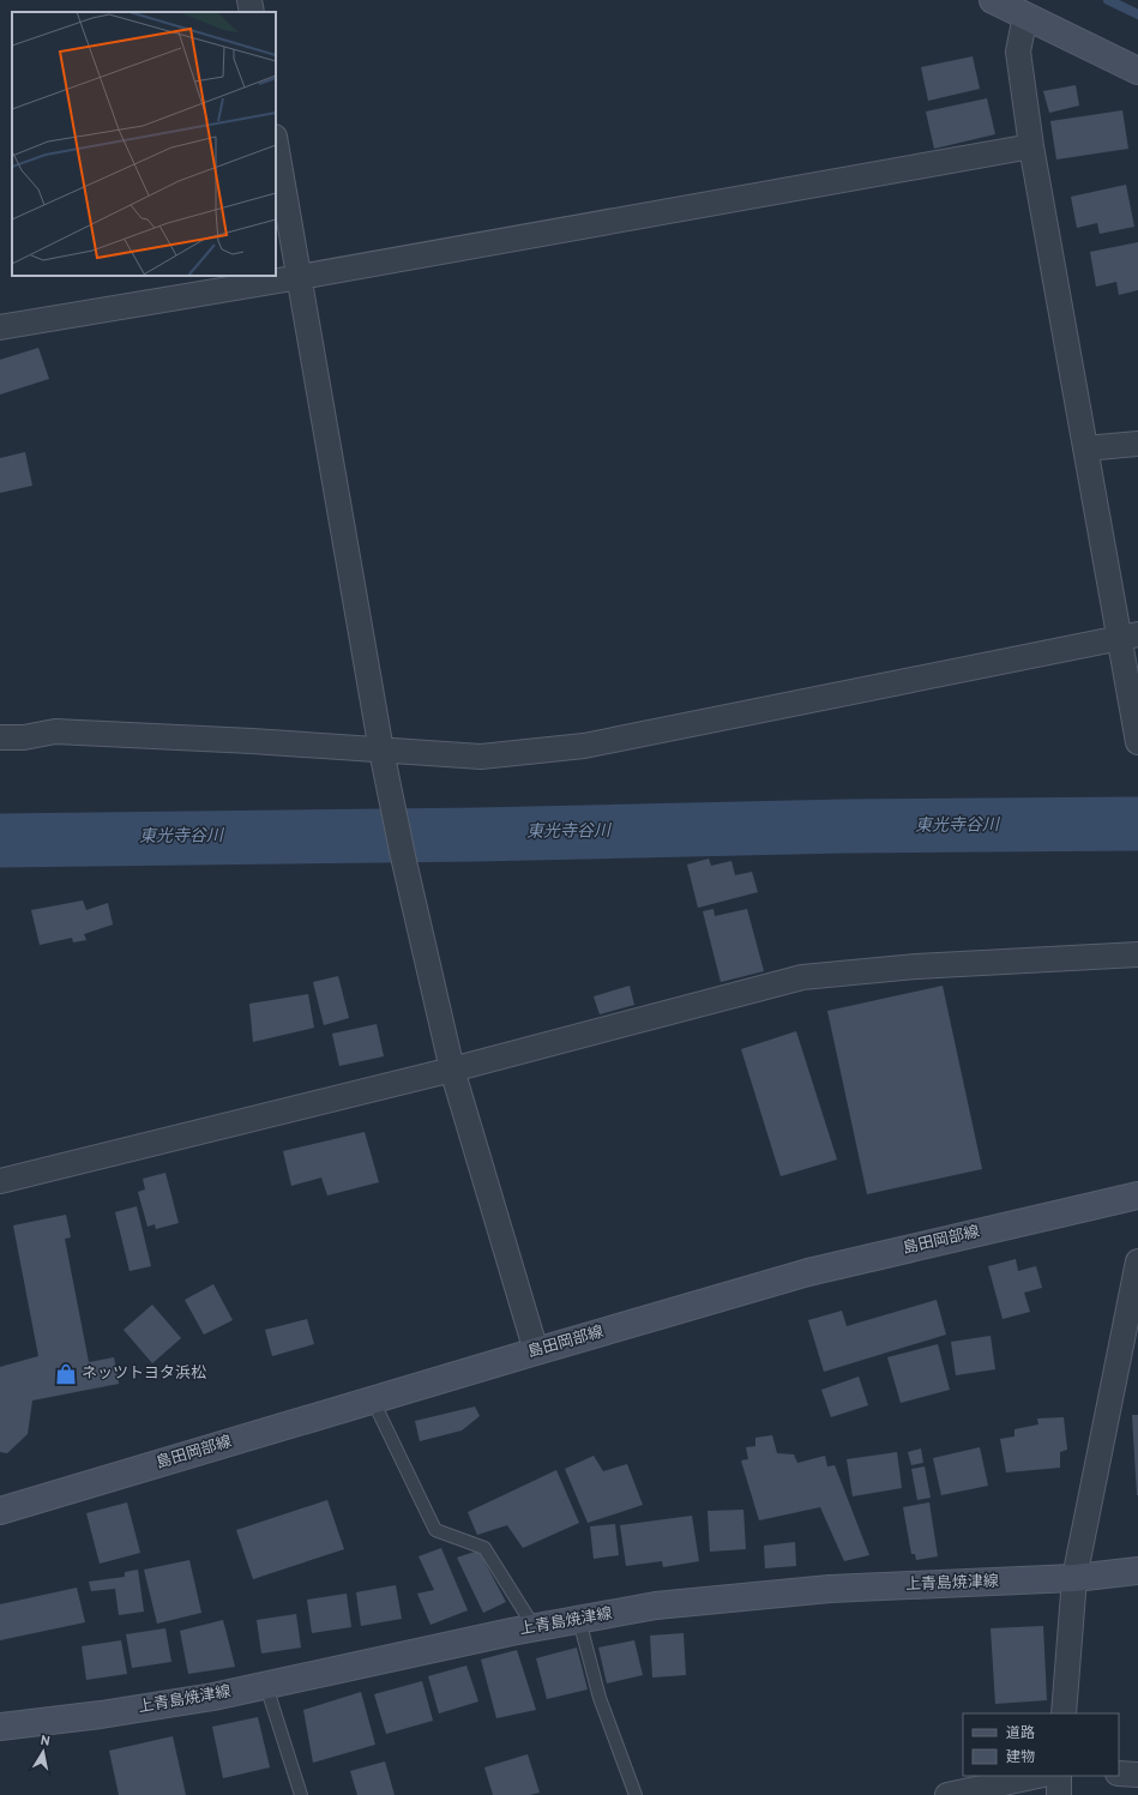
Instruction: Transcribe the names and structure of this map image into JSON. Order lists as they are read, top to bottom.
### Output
{
  "streets": {
    "main road": ["島田岡部線", "上青島焼津線"]
  },
  "water": ["東光寺谷川"],
  "places": {
    "shop": ["ネッツトヨタ浜松"]
  },
  "legend": ["道路", "建物"],
  "north": "top"
}
